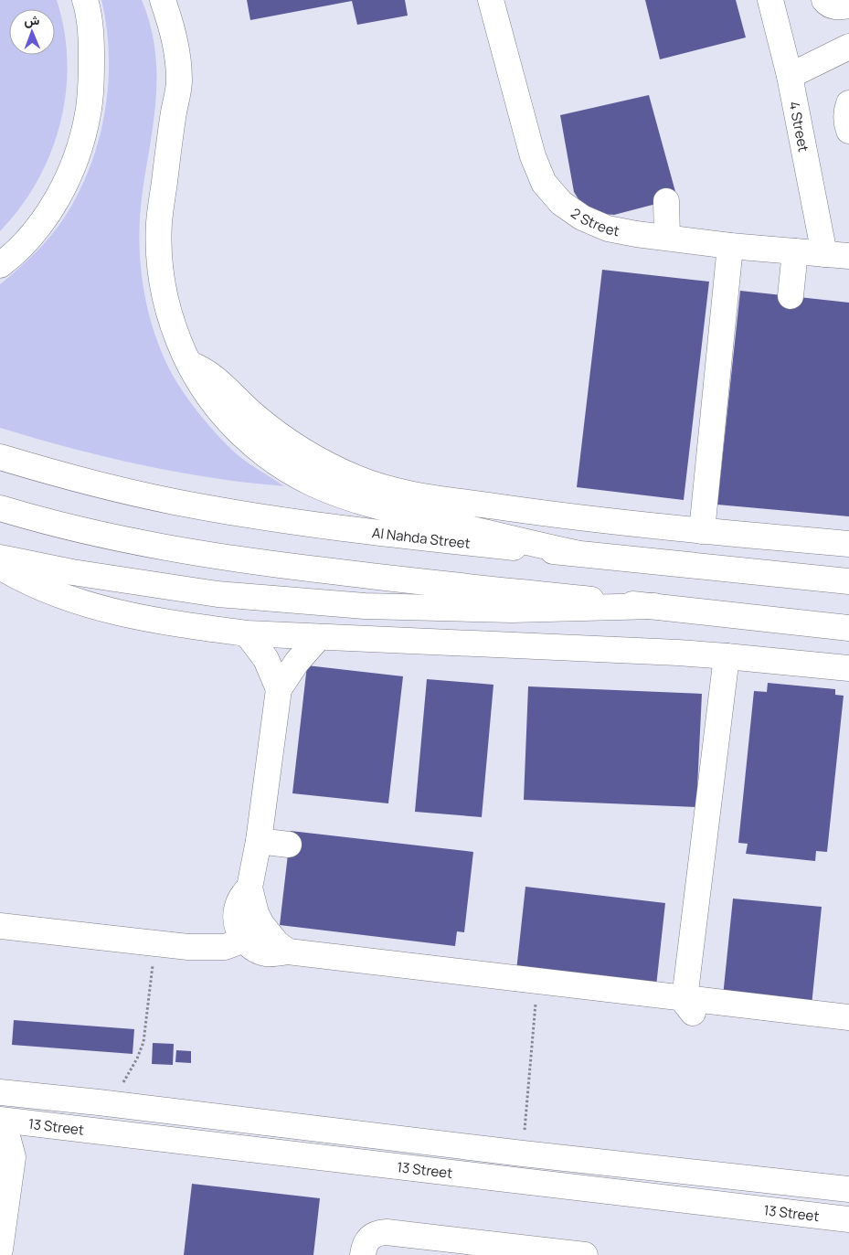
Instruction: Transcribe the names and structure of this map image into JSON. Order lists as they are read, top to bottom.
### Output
{
  "streets": {
    "main road": [
      "4 Street",
      "2 Street",
      "Al Nahda Street",
      "13 Street"
    ]
  },
  "crossings": [
    ["4 Street", "2 Street"]
  ],
  "north": "top"
}
